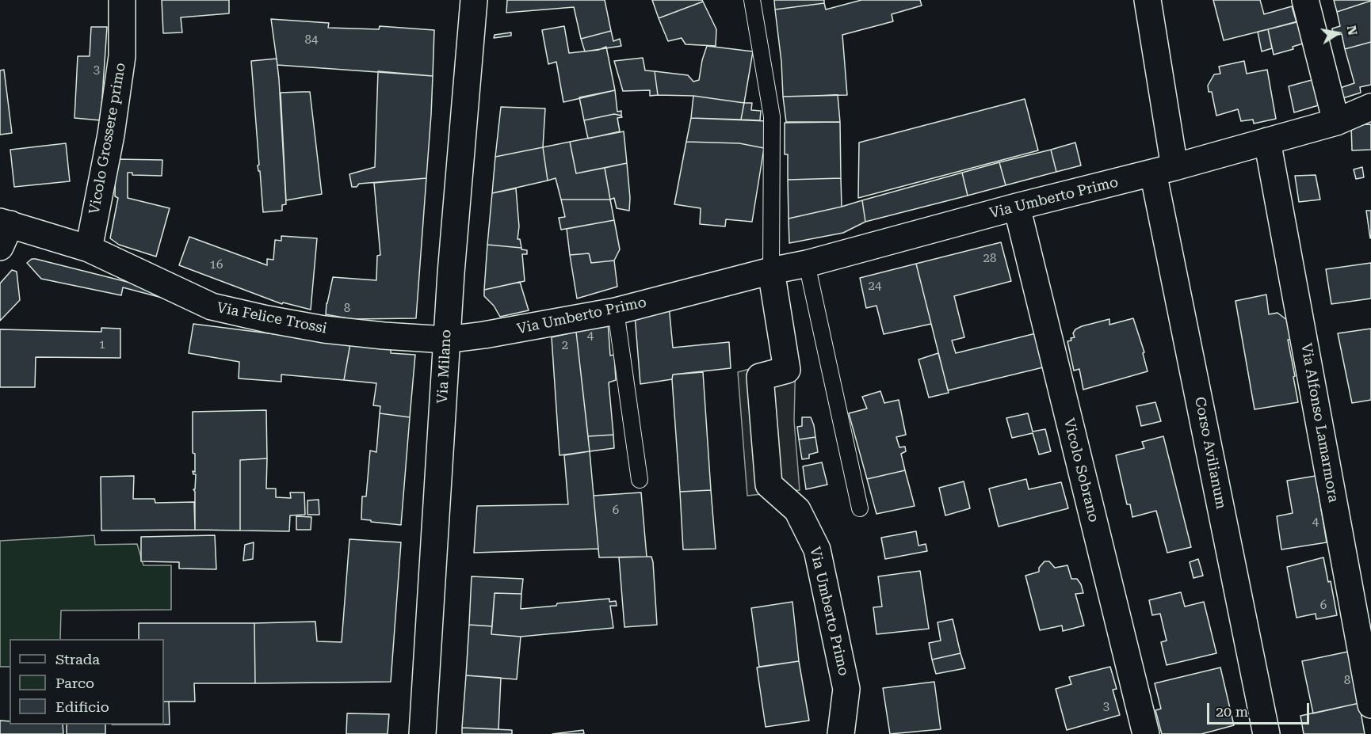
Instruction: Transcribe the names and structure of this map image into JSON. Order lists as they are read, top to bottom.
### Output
{
  "streets": {
    "street": [
      "Vicolo Grossere primo",
      "Via Umberto Primo",
      "Via Felice Trossi",
      "Via Milano",
      "Via Alfonso Lamarmora",
      "Corso Avilianum",
      "Vicolo Sobrano"
    ]
  },
  "crossings": [
    ["Vicolo Grossere primo", "Via Felice Trossi"],
    ["Via Umberto Primo", "Via Felice Trossi"],
    ["Via Umberto Primo", "Via Milano"],
    ["Via Umberto Primo", "Via Alfonso Lamarmora"],
    ["Via Umberto Primo", "Corso Avilianum"],
    ["Via Umberto Primo", "Vicolo Sobrano"],
    ["Via Felice Trossi", "Via Milano"]
  ],
  "house_numbers": [
    "84",
    "3",
    "28",
    "16",
    "24",
    "8",
    "4",
    "1",
    "2",
    "6",
    "4",
    "6",
    "8",
    "3"
  ],
  "legend": ["Strada", "Parco", "Edificio"],
  "scale_bar": "20 m",
  "north": "right"
}
